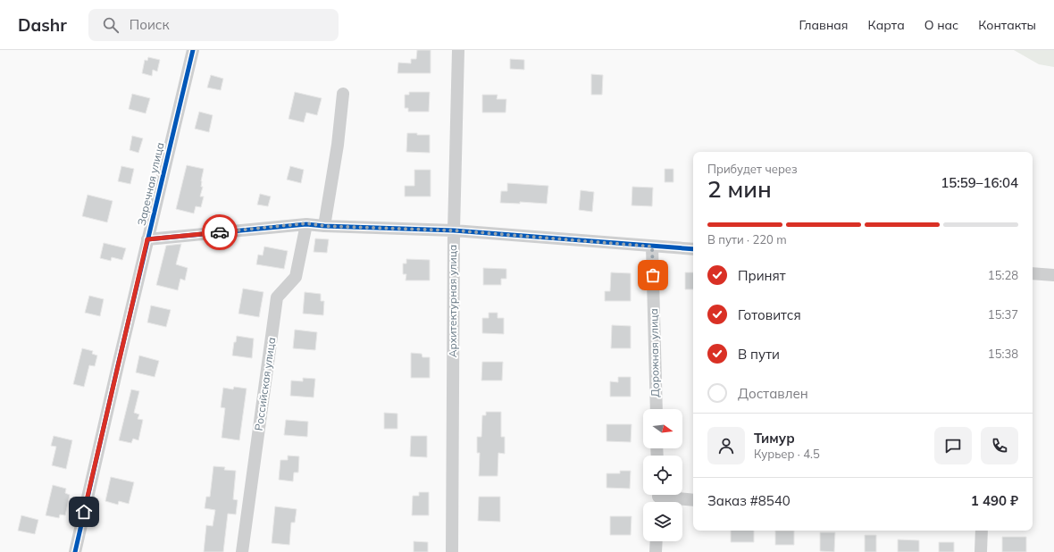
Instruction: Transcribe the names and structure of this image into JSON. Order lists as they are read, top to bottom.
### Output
{
  "streets": {
    "street": [
      "Заречная улица",
      "Архитектурная улица",
      "Дорожная улица",
      "Российская улица"
    ]
  },
  "north": "right",
  "page": {
    "header": "Dashr",
    "search": "Поиск",
    "nav": [
      "Главная",
      "Карта",
      "О нас",
      "Контакты"
    ],
    "heading": ["2 мин", "Прибудет через", "15:59–16:04"],
    "panel": [
      "Тимур",
      "Курьер · 4.5",
      "Заказ #8540",
      "1 490 ₽"
    ],
    "bar": "В пути · 220 m",
    "list": [
      ["Принят", "15:28"],
      ["Готовится", "15:37"],
      ["В пути", "15:38"],
      "Доставлен"
    ]
  }
}
